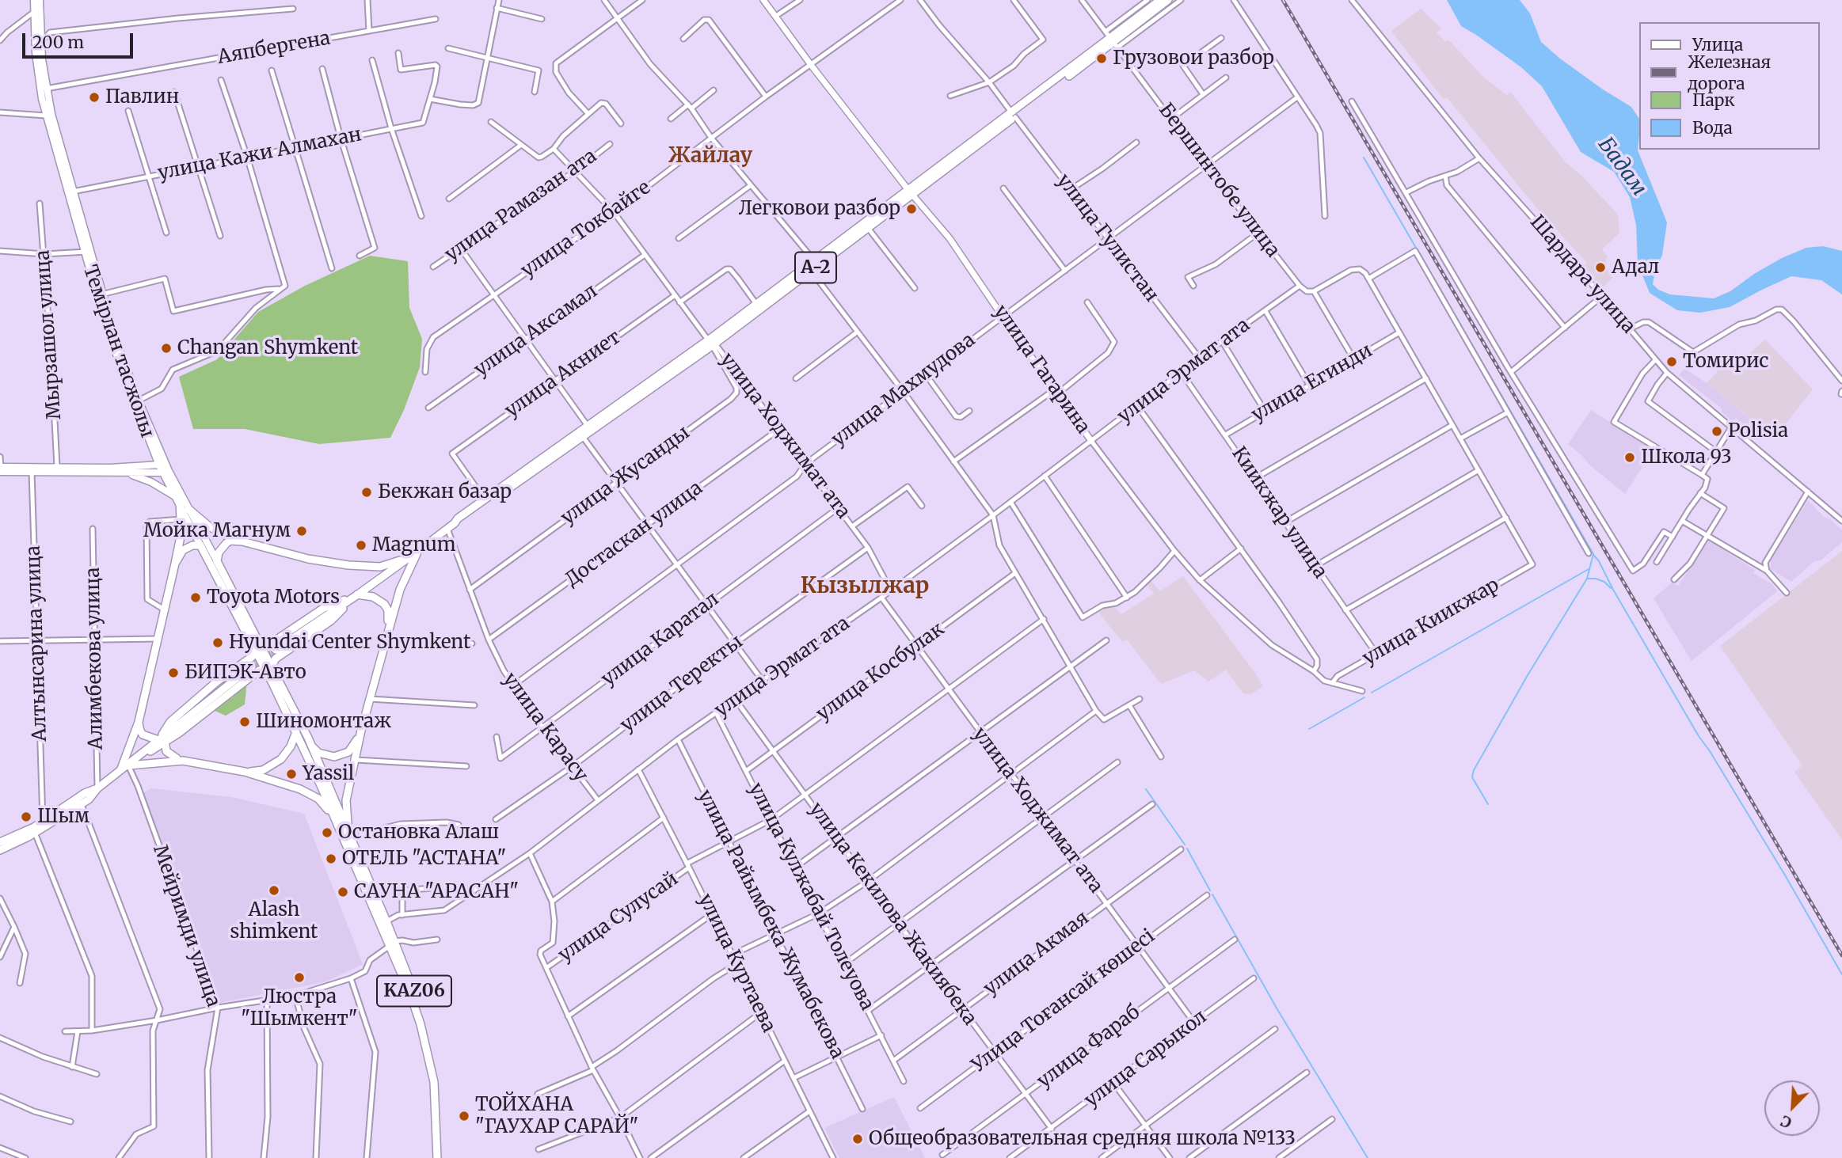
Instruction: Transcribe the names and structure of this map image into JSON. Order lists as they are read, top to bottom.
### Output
{
  "streets": {
    "highway": ["A-2", "Темірлан тасжолы", "KАZ06"],
    "street": [
      "Аяпбергена",
      "улица Кажи Алмахан",
      "Бершинтобе улица",
      "улица Рамазан ата",
      "улица Токбайге",
      "улица Гулистан",
      "Шардара улица",
      "улица Аксамал",
      "Мырзашол улица",
      "улица Гагарина",
      "улица Эрмат ата",
      "улица Акниет",
      "улица Егинди",
      "улица Махмудова",
      "улица Ходжимат ата",
      "улица Жусанды",
      "Киикжар улица",
      "Достаскан улица",
      "улица Киикжар",
      "улица Каратал",
      "Алтынсарина улица",
      "Алимбекова улица",
      "улица Косбулак",
      "улица Теректы",
      "улица Карасу",
      "улица Кулжабай Толеуова",
      "улица Кекилова Жакиябека",
      "улица Сулусай",
      "улица Райымбека Жумабекова",
      "Мейримди улица",
      "улица Акмая",
      "улица Куртаева",
      "Улица Тоғансай көшесі",
      "улица Фараб",
      "улица Сарыкол"
    ]
  },
  "crossings": [
    ["Аяпбергена", "Темірлан тасжолы"],
    ["улица Кажи Алмахан", "Темірлан тасжолы"],
    ["Бершинтобе улица", "A-2"],
    ["Бершинтобе улица", "улица Эрмат ата"],
    ["Бершинтобе улица", "улица Махмудова"],
    ["улица Рамазан ата", "улица Ходжимат ата"],
    ["улица Токбайге", "улица Гагарина"],
    ["улица Токбайге", "улица Ходжимат ата"],
    ["улица Гулистан", "A-2"],
    ["улица Гулистан", "улица Эрмат ата"],
    ["улица Гулистан", "улица Махмудова"],
    ["A-2", "улица Гагарина"],
    ["A-2", "улица Акниет"],
    ["A-2", "улица Ходжимат ата"],
    ["A-2", "улица Жусанды"],
    ["A-2", "улица Карасу"],
    ["улица Аксамал", "улица Ходжимат ата"],
    ["Темірлан тасжолы", "KАZ06"],
    ["улица Гагарина", "улица Эрмат ата"],
    ["улица Гагарина", "улица Махмудова"],
    ["улица Гагарина", "улица Киикжар"],
    ["улица Эрмат ата", "улица Егинди"],
    ["улица Эрмат ата", "улица Ходжимат ата"],
    ["улица Эрмат ата", "Киикжар улица"],
    ["улица Эрмат ата", "улица Карасу"],
    ["улица Эрмат ата", "улица Кулжабай Толеуова"],
    ["улица Эрмат ата", "улица Кекилова Жакиябека"],
    ["улица Эрмат ата", "улица Райымбека Жумабекова"],
    ["улица Эрмат ата", "улица Куртаева"],
    ["улица Эрмат ата", "KАZ06"],
    ["улица Акниет", "улица Ходжимат ата"],
    ["улица Егинди", "Киикжар улица"],
    ["улица Махмудова", "улица Ходжимат ата"],
    ["улица Махмудова", "улица Карасу"],
    ["улица Ходжимат ата", "улица Жусанды"],
    ["улица Ходжимат ата", "Достаскан улица"],
    ["улица Ходжимат ата", "улица Каратал"],
    ["улица Ходжимат ата", "улица Косбулак"],
    ["улица Ходжимат ата", "улица Теректы"],
    ["улица Ходжимат ата", "улица Сулусай"],
    ["улица Ходжимат ата", "улица Акмая"],
    ["улица Ходжимат ата", "Улица Тоғансай көшесі"],
    ["улица Ходжимат ата", "улица Фараб"],
    ["улица Ходжимат ата", "улица Сарыкол"],
    ["улица Жусанды", "улица Карасу"],
    ["Киикжар улица", "улица Киикжар"],
    ["Достаскан улица", "улица Карасу"],
    ["улица Каратал", "улица Карасу"],
    ["Алтынсарина улица", "KАZ06"],
    ["Алимбекова улица", "KАZ06"],
    ["улица Косбулак", "улица Кулжабай Толеуова"],
    ["улица Косбулак", "улица Кекилова Жакиябека"],
    ["улица Теректы", "улица Карасу"],
    ["улица Кулжабай Толеуова", "улица Сулусай"],
    ["улица Кулжабай Толеуова", "улица Акмая"],
    ["улица Кекилова Жакиябека", "улица Сулусай"],
    ["улица Кекилова Жакиябека", "улица Акмая"],
    ["улица Кекилова Жакиябека", "Улица Тоғансай көшесі"],
    ["улица Кекилова Жакиябека", "улица Фараб"],
    ["улица Кекилова Жакиябека", "улица Сарыкол"],
    ["улица Сулусай", "улица Райымбека Жумабекова"],
    ["улица Сулусай", "улица Куртаева"],
    ["Мейримди улица", "KАZ06"]
  ],
  "districts": ["Жайлау", "Кызылжар"],
  "water": ["Бадам"],
  "places": [
    "Грузовои разбор",
    "Павлин",
    "Легковои разбор",
    "Адал",
    "Changan Shymkent",
    "Томирис",
    "Polisia",
    "Школа 93",
    "Бекжан базар",
    "Мойка Магнум",
    "Magnum",
    "Toyota Motors",
    "Hyundai Center Shymkent",
    "БИПЭК-Авто",
    "Шиномонтаж",
    "Yassil",
    "Шым",
    "Остановка Алаш",
    "ОТЕЛЬ \"АСТАНА\"",
    "Alash shimkent",
    "САУНА \"АРАСАН\"",
    "Люстра \"Шымкент\"",
    "ТОЙХАНА \"ГАУХАР САРАЙ\"",
    "Общеобразовательная средняя школа №133"
  ],
  "legend": [
    "Улица",
    "Железная дорога",
    "Парк",
    "Вода"
  ],
  "scale_bar": "200 m",
  "north": "bottom left"
}
